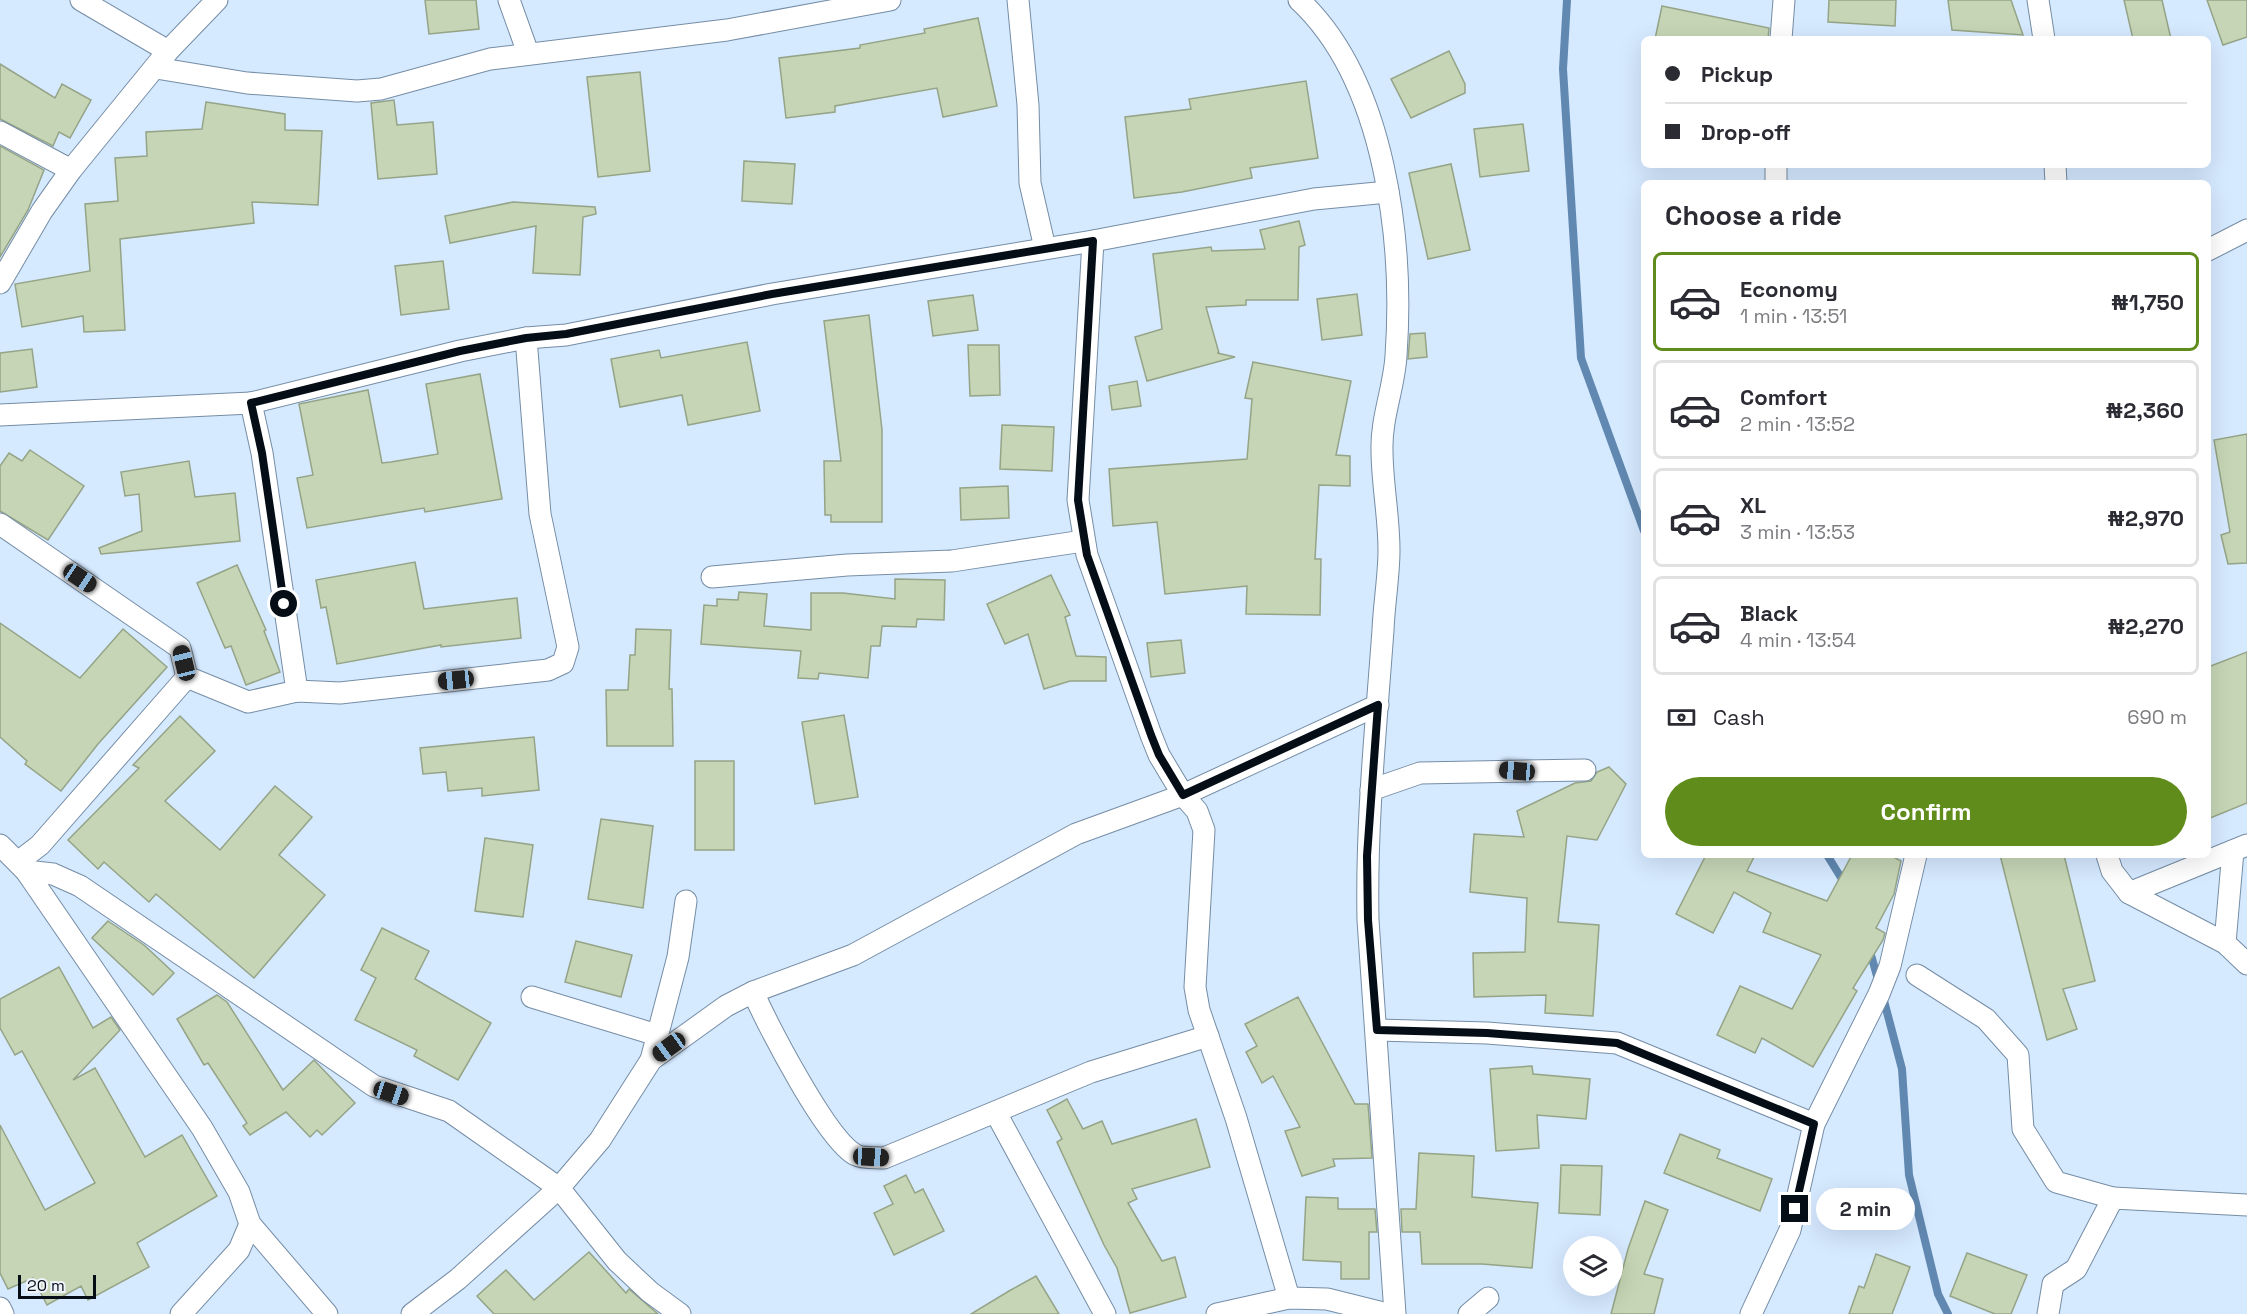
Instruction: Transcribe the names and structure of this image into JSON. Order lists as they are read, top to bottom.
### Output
{
  "scale_bar": "20 m",
  "page": {
    "banner": ["Pickup", "Drop-off"],
    "heading": "Choose a ride",
    "list": [
      {
        "name": "Economy",
        "note": "1 min · 13:51",
        "value": "₦1,750"
      },
      {
        "name": "Comfort",
        "note": "2 min · 13:52",
        "value": "₦2,360"
      },
      {
        "name": "XL",
        "note": "3 min · 13:53",
        "value": "₦2,970"
      },
      {
        "name": "Black",
        "note": "4 min · 13:54",
        "value": "₦2,270"
      }
    ],
    "pay": ["Cash", "690 m"],
    "buttons": "Confirm",
    "bubble": "2 min",
    "scale": "20 m"
  }
}
